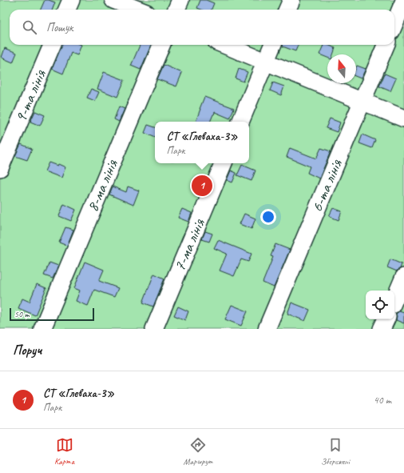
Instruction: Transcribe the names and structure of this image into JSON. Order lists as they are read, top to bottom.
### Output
{
  "streets": {
    "street": [
      "9-та лінія",
      "8-ма лінія",
      "6-та лінія",
      "7-ма лінія"
    ]
  },
  "scale_bar": "50 m",
  "north": "top",
  "page": {
    "search": "Пошук",
    "popup": ["СТ «Глеваха-3»", "Парк"],
    "pins": "1",
    "scale": "50 m",
    "heading": "Поруч",
    "list": [
      {
        "mark": "1",
        "name": "СТ «Глеваха-3»",
        "note": "Парк",
        "value": "40 m"
      }
    ],
    "nav": ["Карта", "Маршрут", "Збережені"]
  }
}
